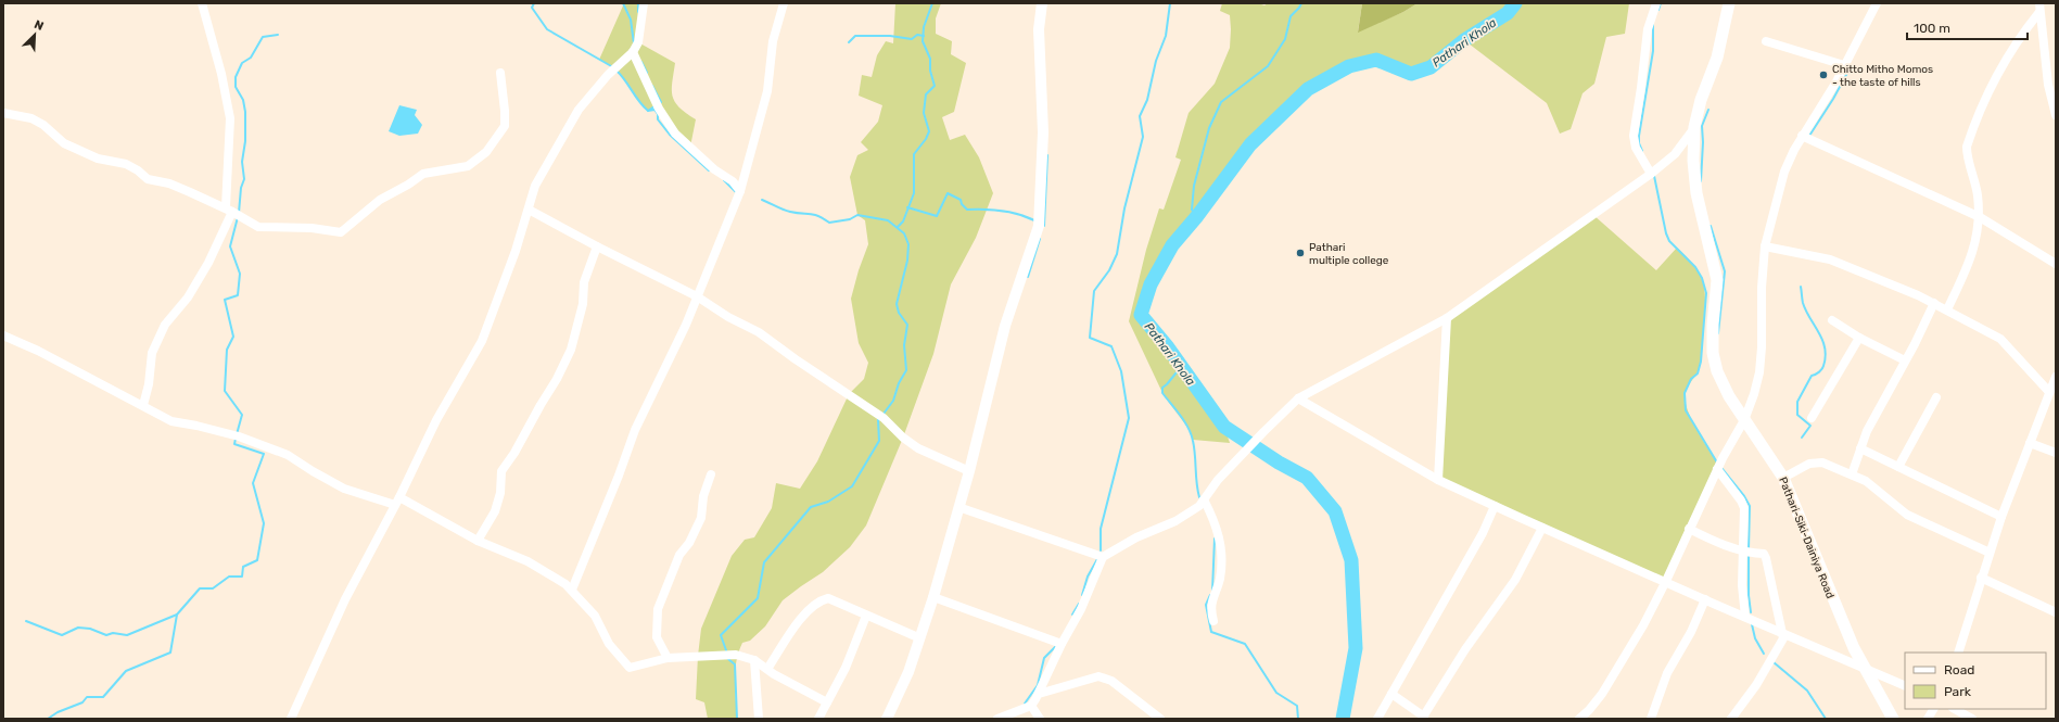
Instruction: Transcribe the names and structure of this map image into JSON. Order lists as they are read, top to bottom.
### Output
{
  "streets": {
    "main road": ["Pathari-Siki-Dainiya Road"]
  },
  "water": ["Pathari Khola"],
  "places": ["Chitto Mitho Momos - the taste of hills", "Pathari multiple college"],
  "legend": ["Road", "Park"],
  "scale_bar": "100 m",
  "north": "top right"
}
